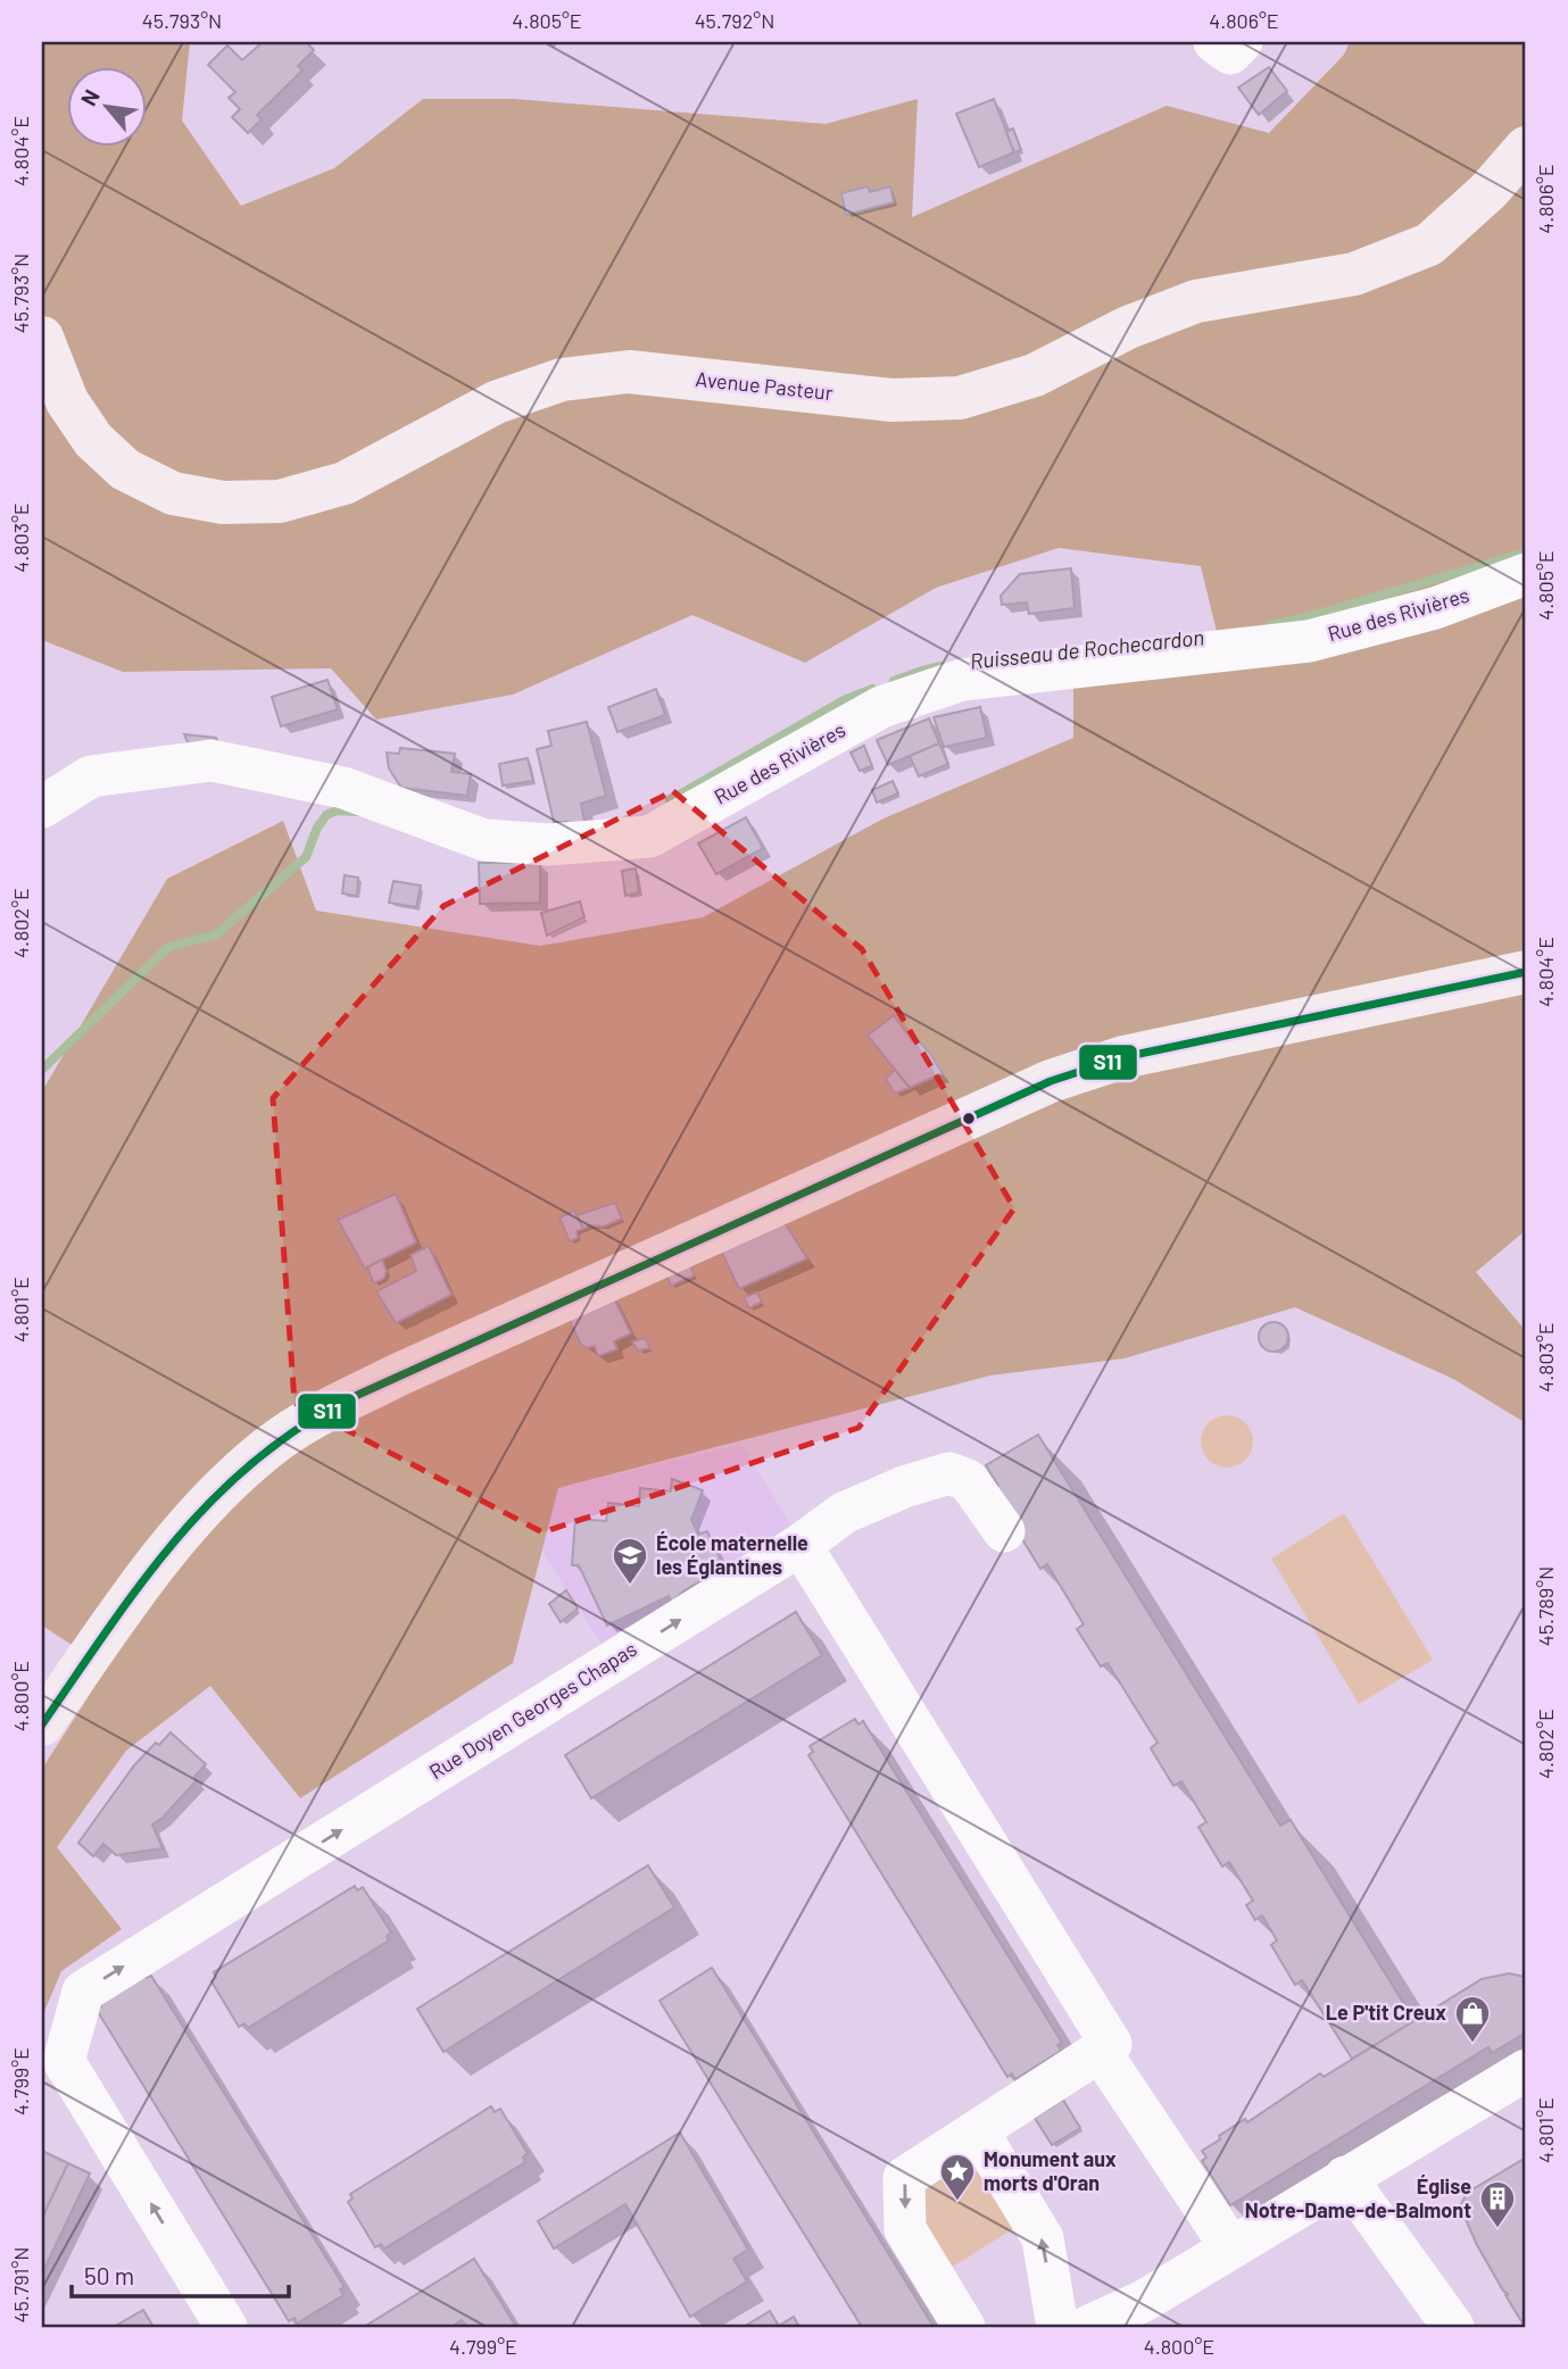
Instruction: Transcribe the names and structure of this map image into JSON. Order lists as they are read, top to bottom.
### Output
{
  "streets": {
    "main road": ["Avenue Pasteur"],
    "street": ["Rue des Rivières", "Rue Doyen Georges Chapas"]
  },
  "water": ["Ruisseau de Rochecardon"],
  "places": {
    "school or university": ["École maternelle les Églantines"],
    "shop": ["Le P'tit Creux"],
    "place": ["Monument aux morts d'Oran"],
    "building": ["Église Notre-Dame-de-Balmont"]
  },
  "lines": ["transit line S11"],
  "scale_bar": "50 m",
  "north": "top left",
  "coordinates": [
    "45.793°N",
    "4.805°E",
    "45.792°N",
    "4.806°E",
    "4.804°E",
    "4.803°E",
    "4.802°E",
    "4.801°E",
    "45.789°N",
    "4.800°E",
    "4.799°E",
    "45.791°N"
  ]
}
